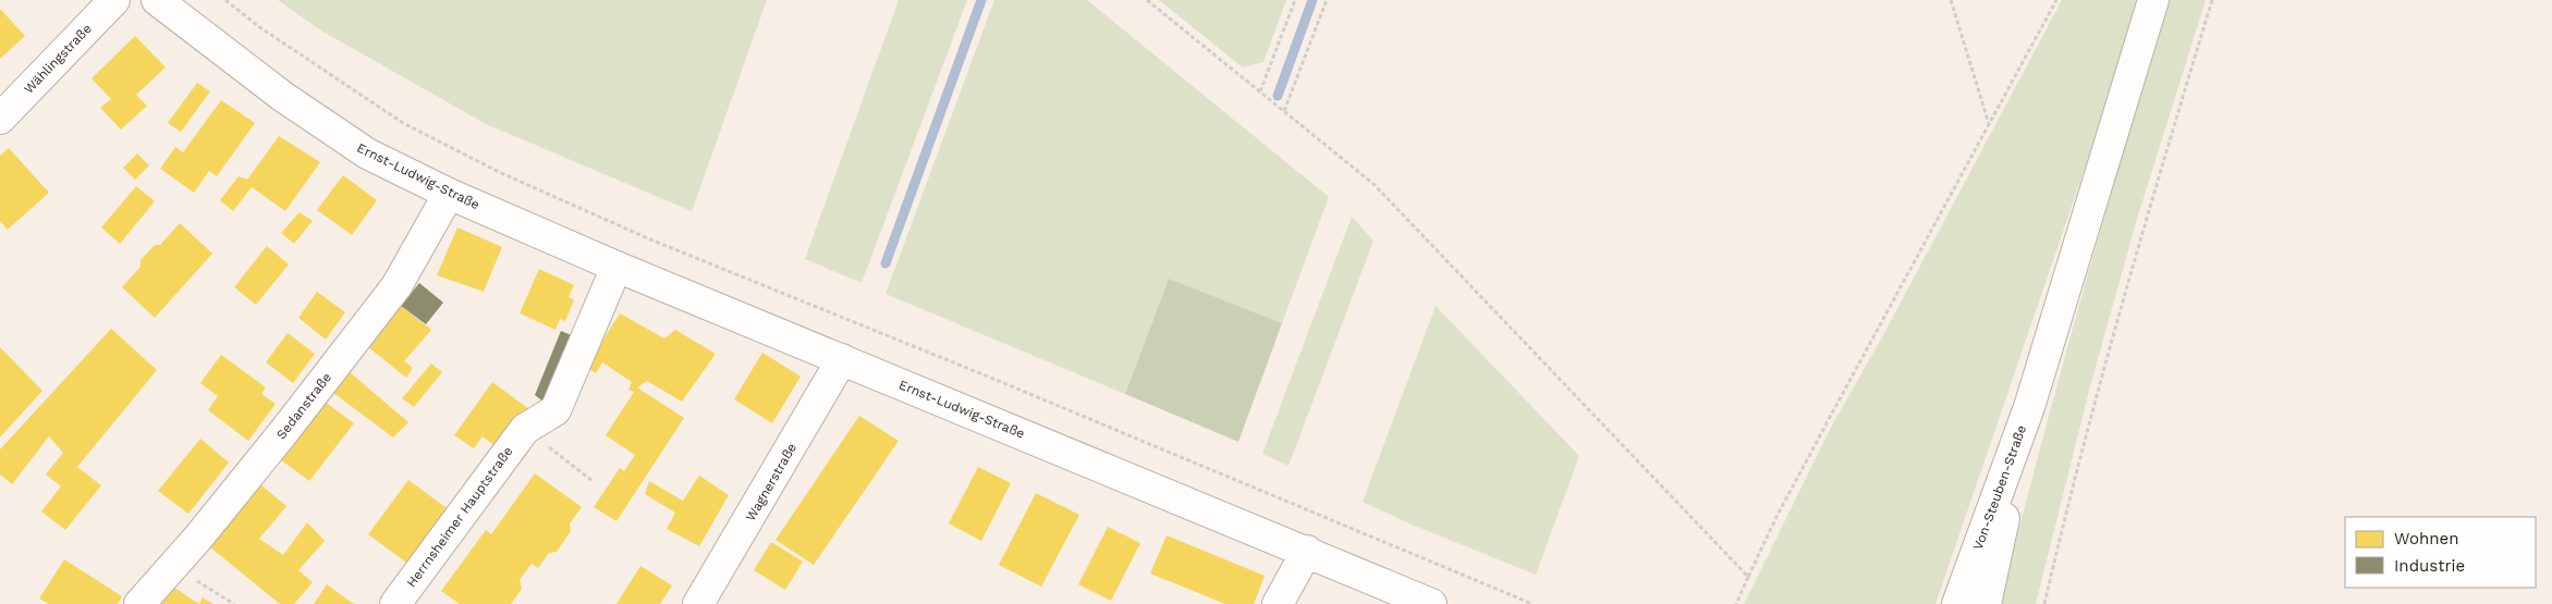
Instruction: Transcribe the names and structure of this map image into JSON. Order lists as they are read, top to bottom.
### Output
{
  "streets": {
    "street": [
      "Wählingstraße",
      "Ernst-Ludwig-Straße",
      "Sedanstraße",
      "Wagnerstraße",
      "Von-Steuben-Straße",
      "Herrnsheimer Hauptstraße"
    ]
  },
  "crossings": [
    ["Ernst-Ludwig-Straße", "Sedanstraße"],
    ["Ernst-Ludwig-Straße", "Wagnerstraße"]
  ],
  "legend": ["Wohnen", "Industrie"]
}
